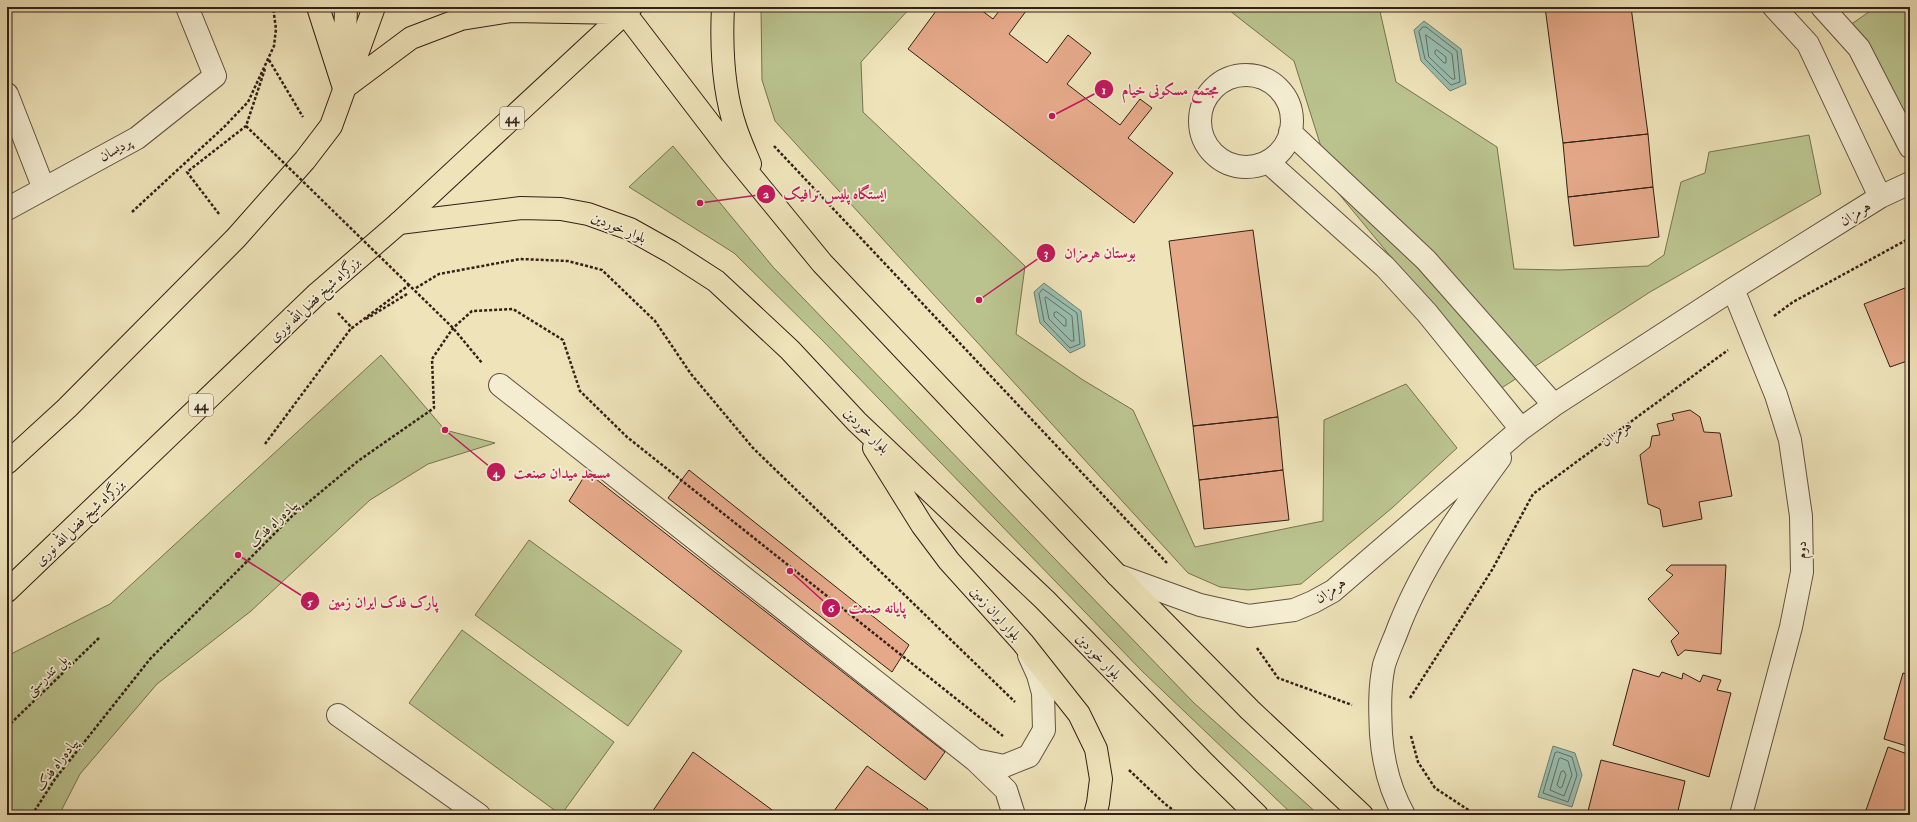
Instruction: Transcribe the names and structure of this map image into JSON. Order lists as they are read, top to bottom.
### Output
{
  "streets": {
    "main road": [
      "44",
      "بلوار خوردین",
      "بزرگراه شیخ فضل‌الله نوری",
      "بلوار ایران زمین"
    ],
    "street": ["پردیسان", "هرمزان", "دوم"],
    "path": ["پیاده‌راه فدک", "پل تندرستی"]
  },
  "crossings": [
    ["هرمزان", "دوم"],
    ["بلوار خوردین", "بزرگراه شیخ فضل‌الله نوری"],
    ["بلوار خوردین", "بلوار ایران زمین"]
  ],
  "places": [
    "مجتمع مسکونی خیام",
    "ایستگاه پلیس ترافیک",
    "بوستان هرمزان",
    "مسجد میدان صنعت",
    "پارک فدک ایران زمین",
    "پایانه صنعت"
  ]
}
